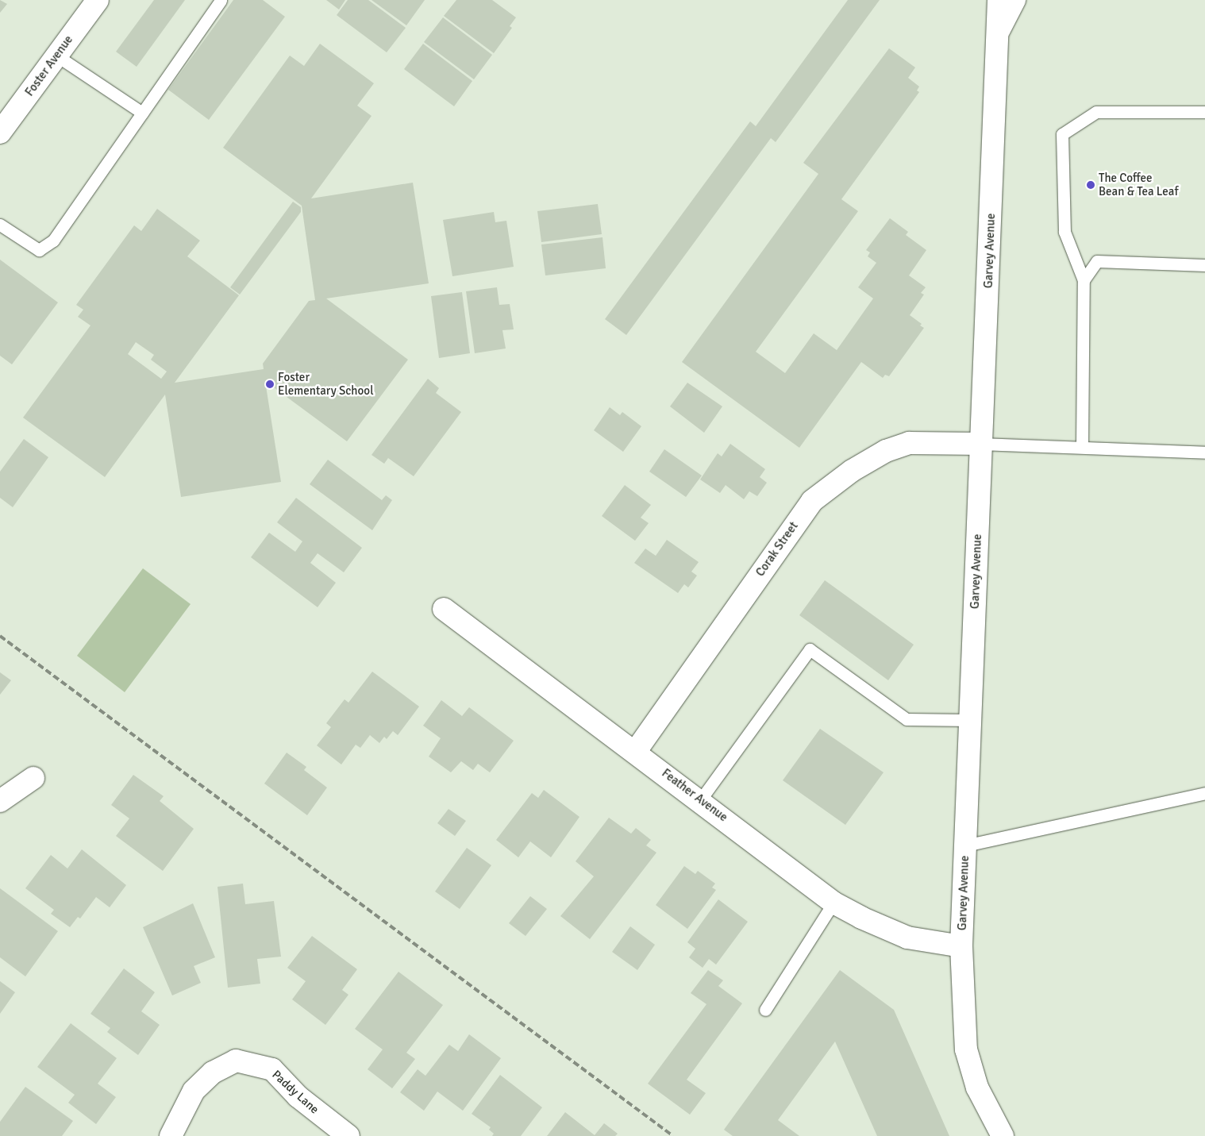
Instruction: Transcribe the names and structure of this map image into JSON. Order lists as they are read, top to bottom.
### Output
{
  "streets": {
    "main road": [
      "Foster Avenue",
      "Garvey Avenue",
      "Corak Street",
      "Feather Avenue",
      "Paddy Lane"
    ]
  },
  "crossings": [
    ["Garvey Avenue", "Corak Street"],
    ["Garvey Avenue", "Feather Avenue"],
    ["Corak Street", "Feather Avenue"]
  ],
  "places": ["The Coffee Bean & Tea Leaf", "Foster Elementary School"]
}
